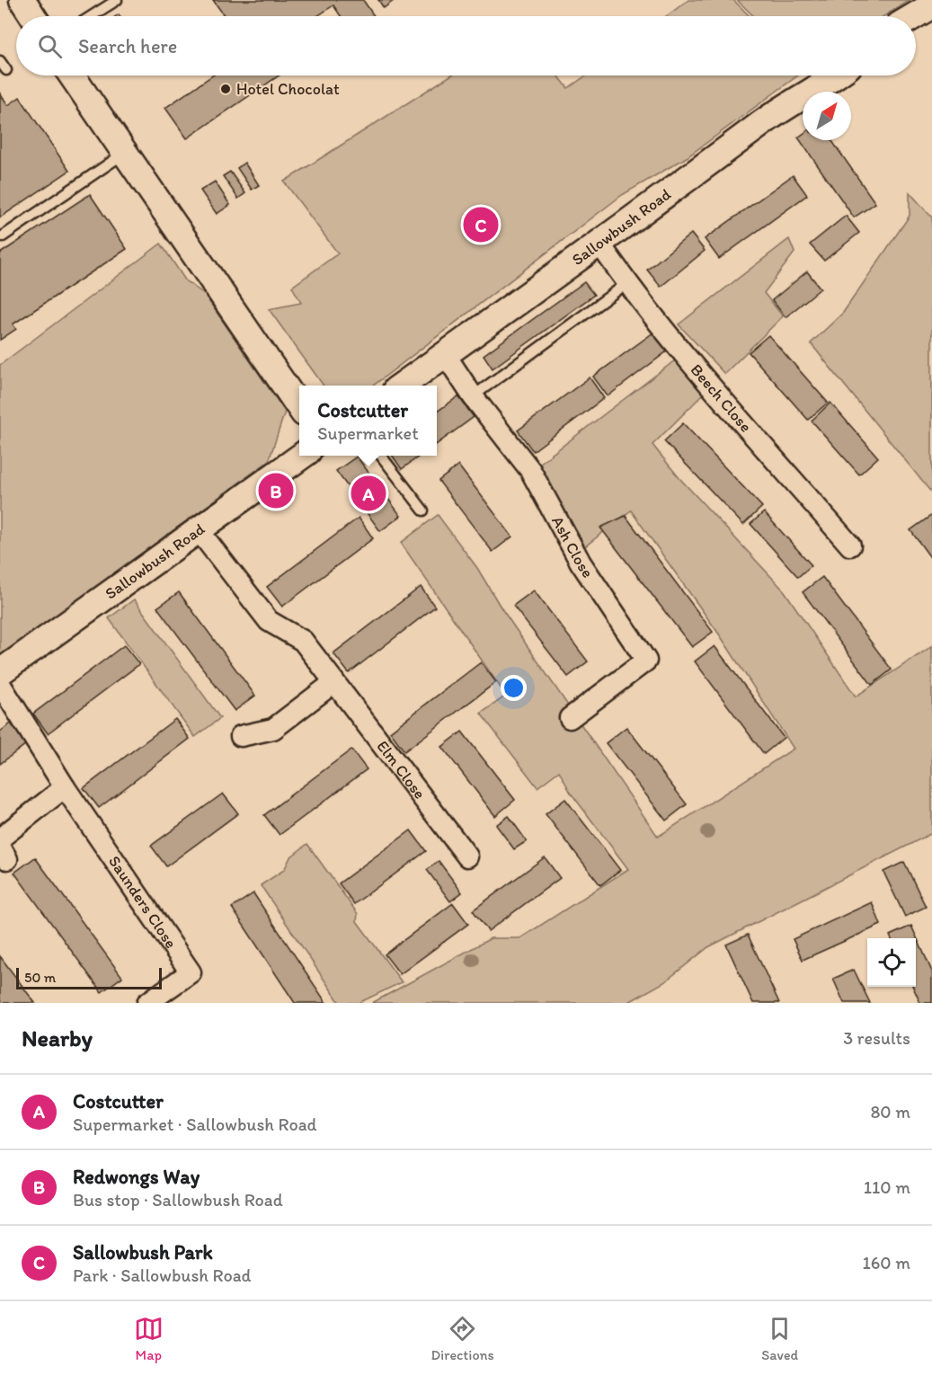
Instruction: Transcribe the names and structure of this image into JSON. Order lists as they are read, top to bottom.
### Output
{
  "streets": {
    "street": [
      "Sallowbush Road",
      "Beech Close",
      "Ash Close",
      "Elm Close",
      "Saunders Close"
    ]
  },
  "crossings": [
    ["Sallowbush Road", "Beech Close"],
    ["Sallowbush Road", "Ash Close"],
    ["Sallowbush Road", "Elm Close"]
  ],
  "places": ["Hotel Chocolat"],
  "scale_bar": "50 m",
  "north": "top right",
  "page": {
    "search": "Search here",
    "pins": ["C", "B", "A"],
    "popup": ["Costcutter", "Supermarket"],
    "scale": "50 m",
    "heading": ["Nearby", "3 results"],
    "list": [
      {
        "mark": "A",
        "name": "Costcutter",
        "note": "Supermarket · Sallowbush Road",
        "value": "80 m"
      },
      {
        "mark": "B",
        "name": "Redwongs Way",
        "note": "Bus stop · Sallowbush Road",
        "value": "110 m"
      },
      {
        "mark": "C",
        "name": "Sallowbush Park",
        "note": "Park · Sallowbush Road",
        "value": "160 m"
      }
    ],
    "nav": ["Map", "Directions", "Saved"]
  }
}
